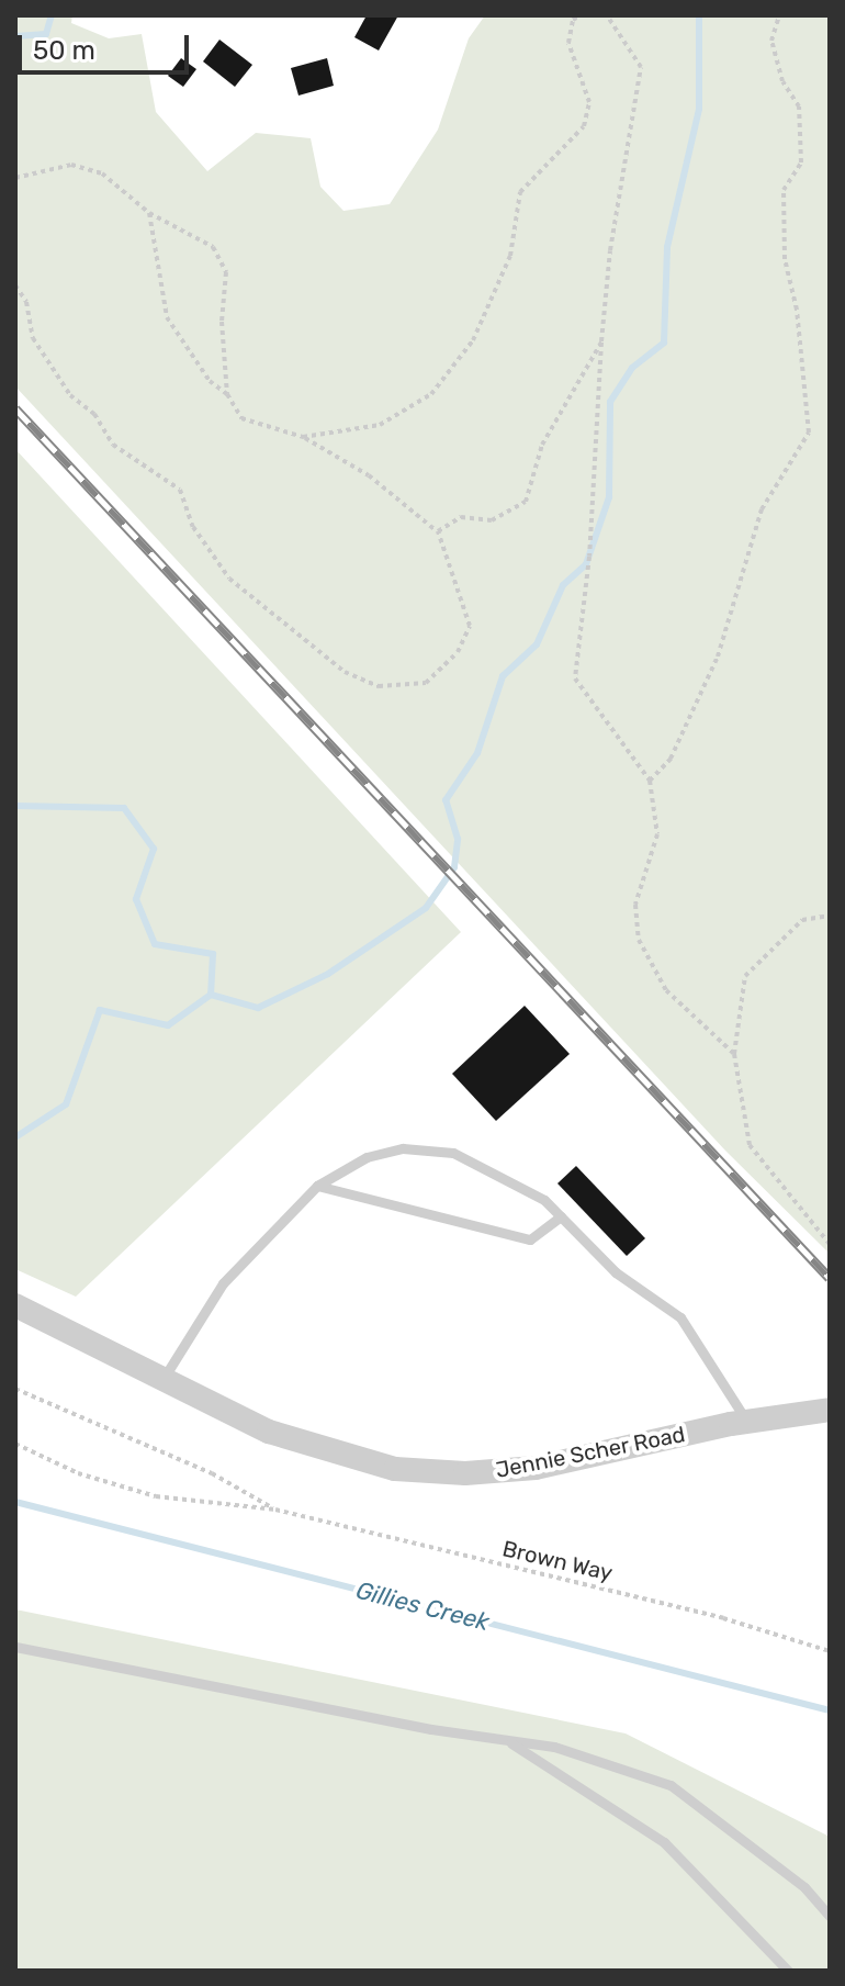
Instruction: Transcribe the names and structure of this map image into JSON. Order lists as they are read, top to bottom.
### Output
{
  "streets": {
    "street": ["Jennie Scher Road"],
    "path": ["Brown Way"]
  },
  "water": ["Gillies Creek"],
  "scale_bar": "50 m"
}
